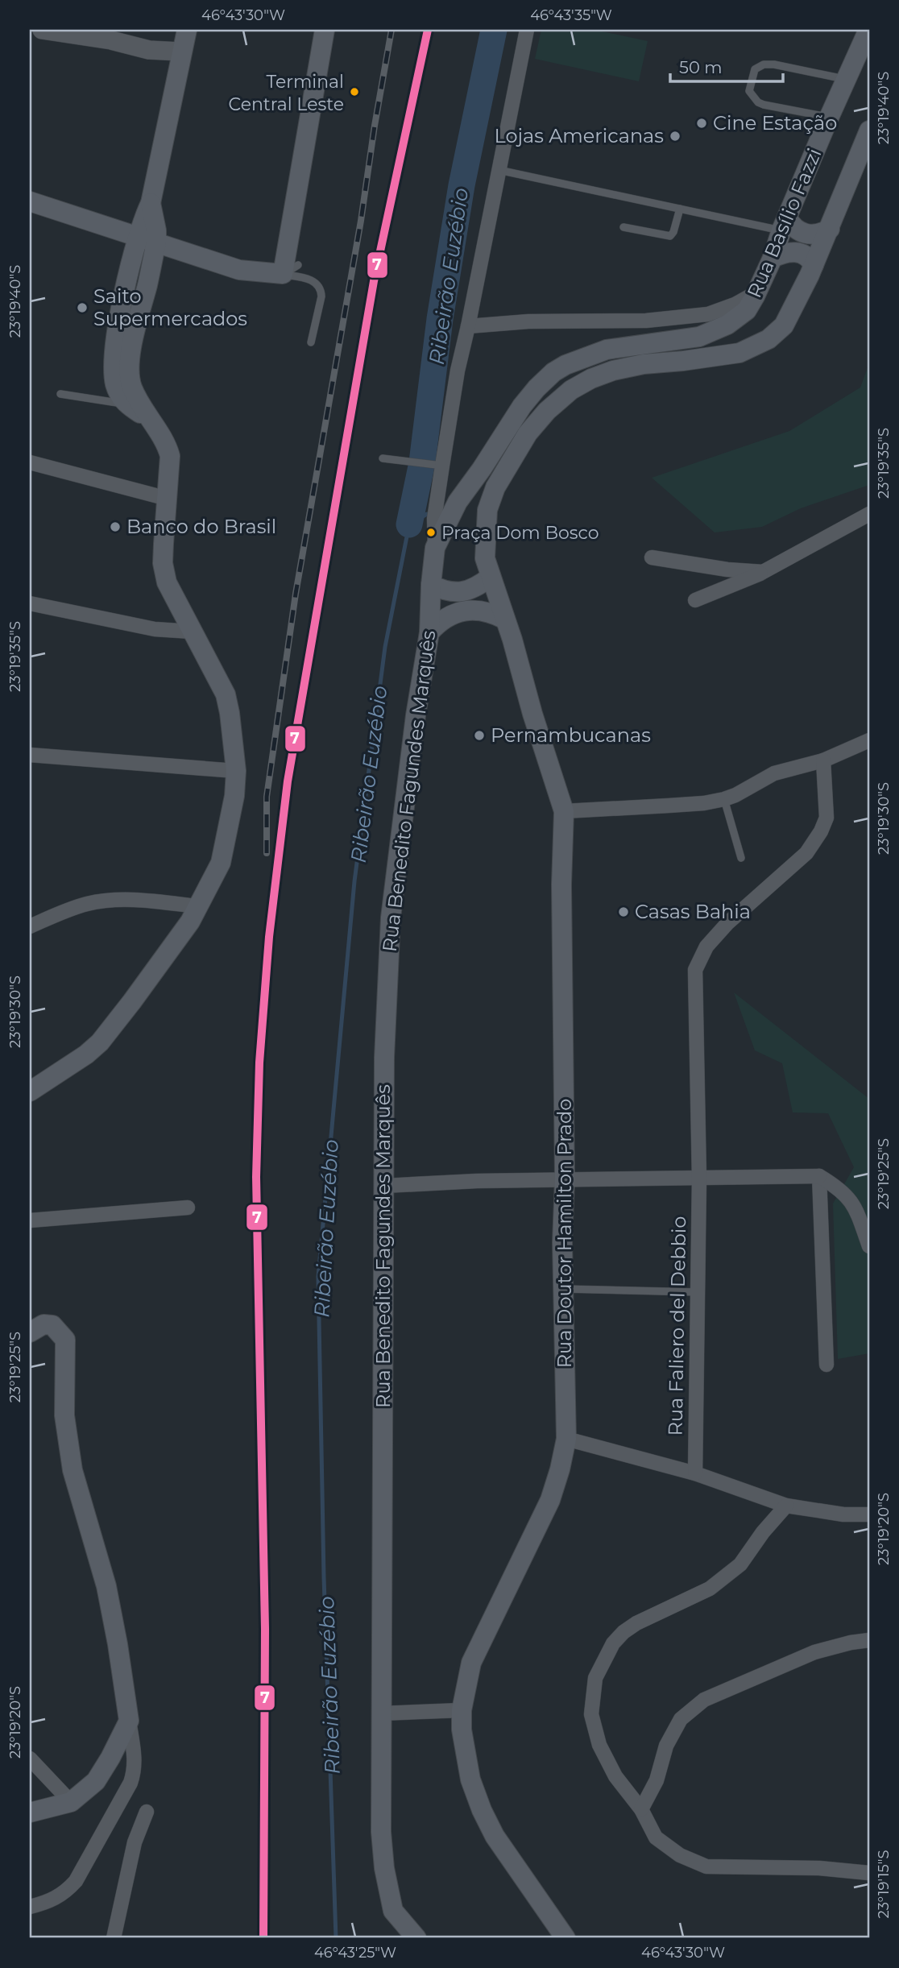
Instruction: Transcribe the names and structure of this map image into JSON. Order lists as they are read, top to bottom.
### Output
{
  "streets": {
    "main road": ["Rua Basílio Fazzi", "Rua Benedito Fagundes Marquês", "Rua Doutor Hamilton Prado"],
    "street": ["Rua Faliero del Debbio"]
  },
  "crossings": [
    ["Rua Basílio Fazzi", "Rua Benedito Fagundes Marquês"],
    ["Rua Basílio Fazzi", "Rua Doutor Hamilton Prado"]
  ],
  "water": ["Ribeirão Euzébio"],
  "places": [
    "Terminal Central Leste",
    "Cine Estação",
    "Lojas Americanas",
    "Saito Supermercados",
    "Banco do Brasil",
    "Praça Dom Bosco",
    "Pernambucanas",
    "Casas Bahia"
  ],
  "lines": ["transit line 7"],
  "scale_bar": "50 m",
  "coordinates": [
    "46°43'30\"W",
    "46°43'35\"W",
    "23°19'40\"S",
    "23°19'35\"S",
    "23°19'30\"S",
    "23°19'25\"S",
    "23°19'20\"S",
    "23°19'15\"S",
    "46°43'25\"W"
  ]
}
